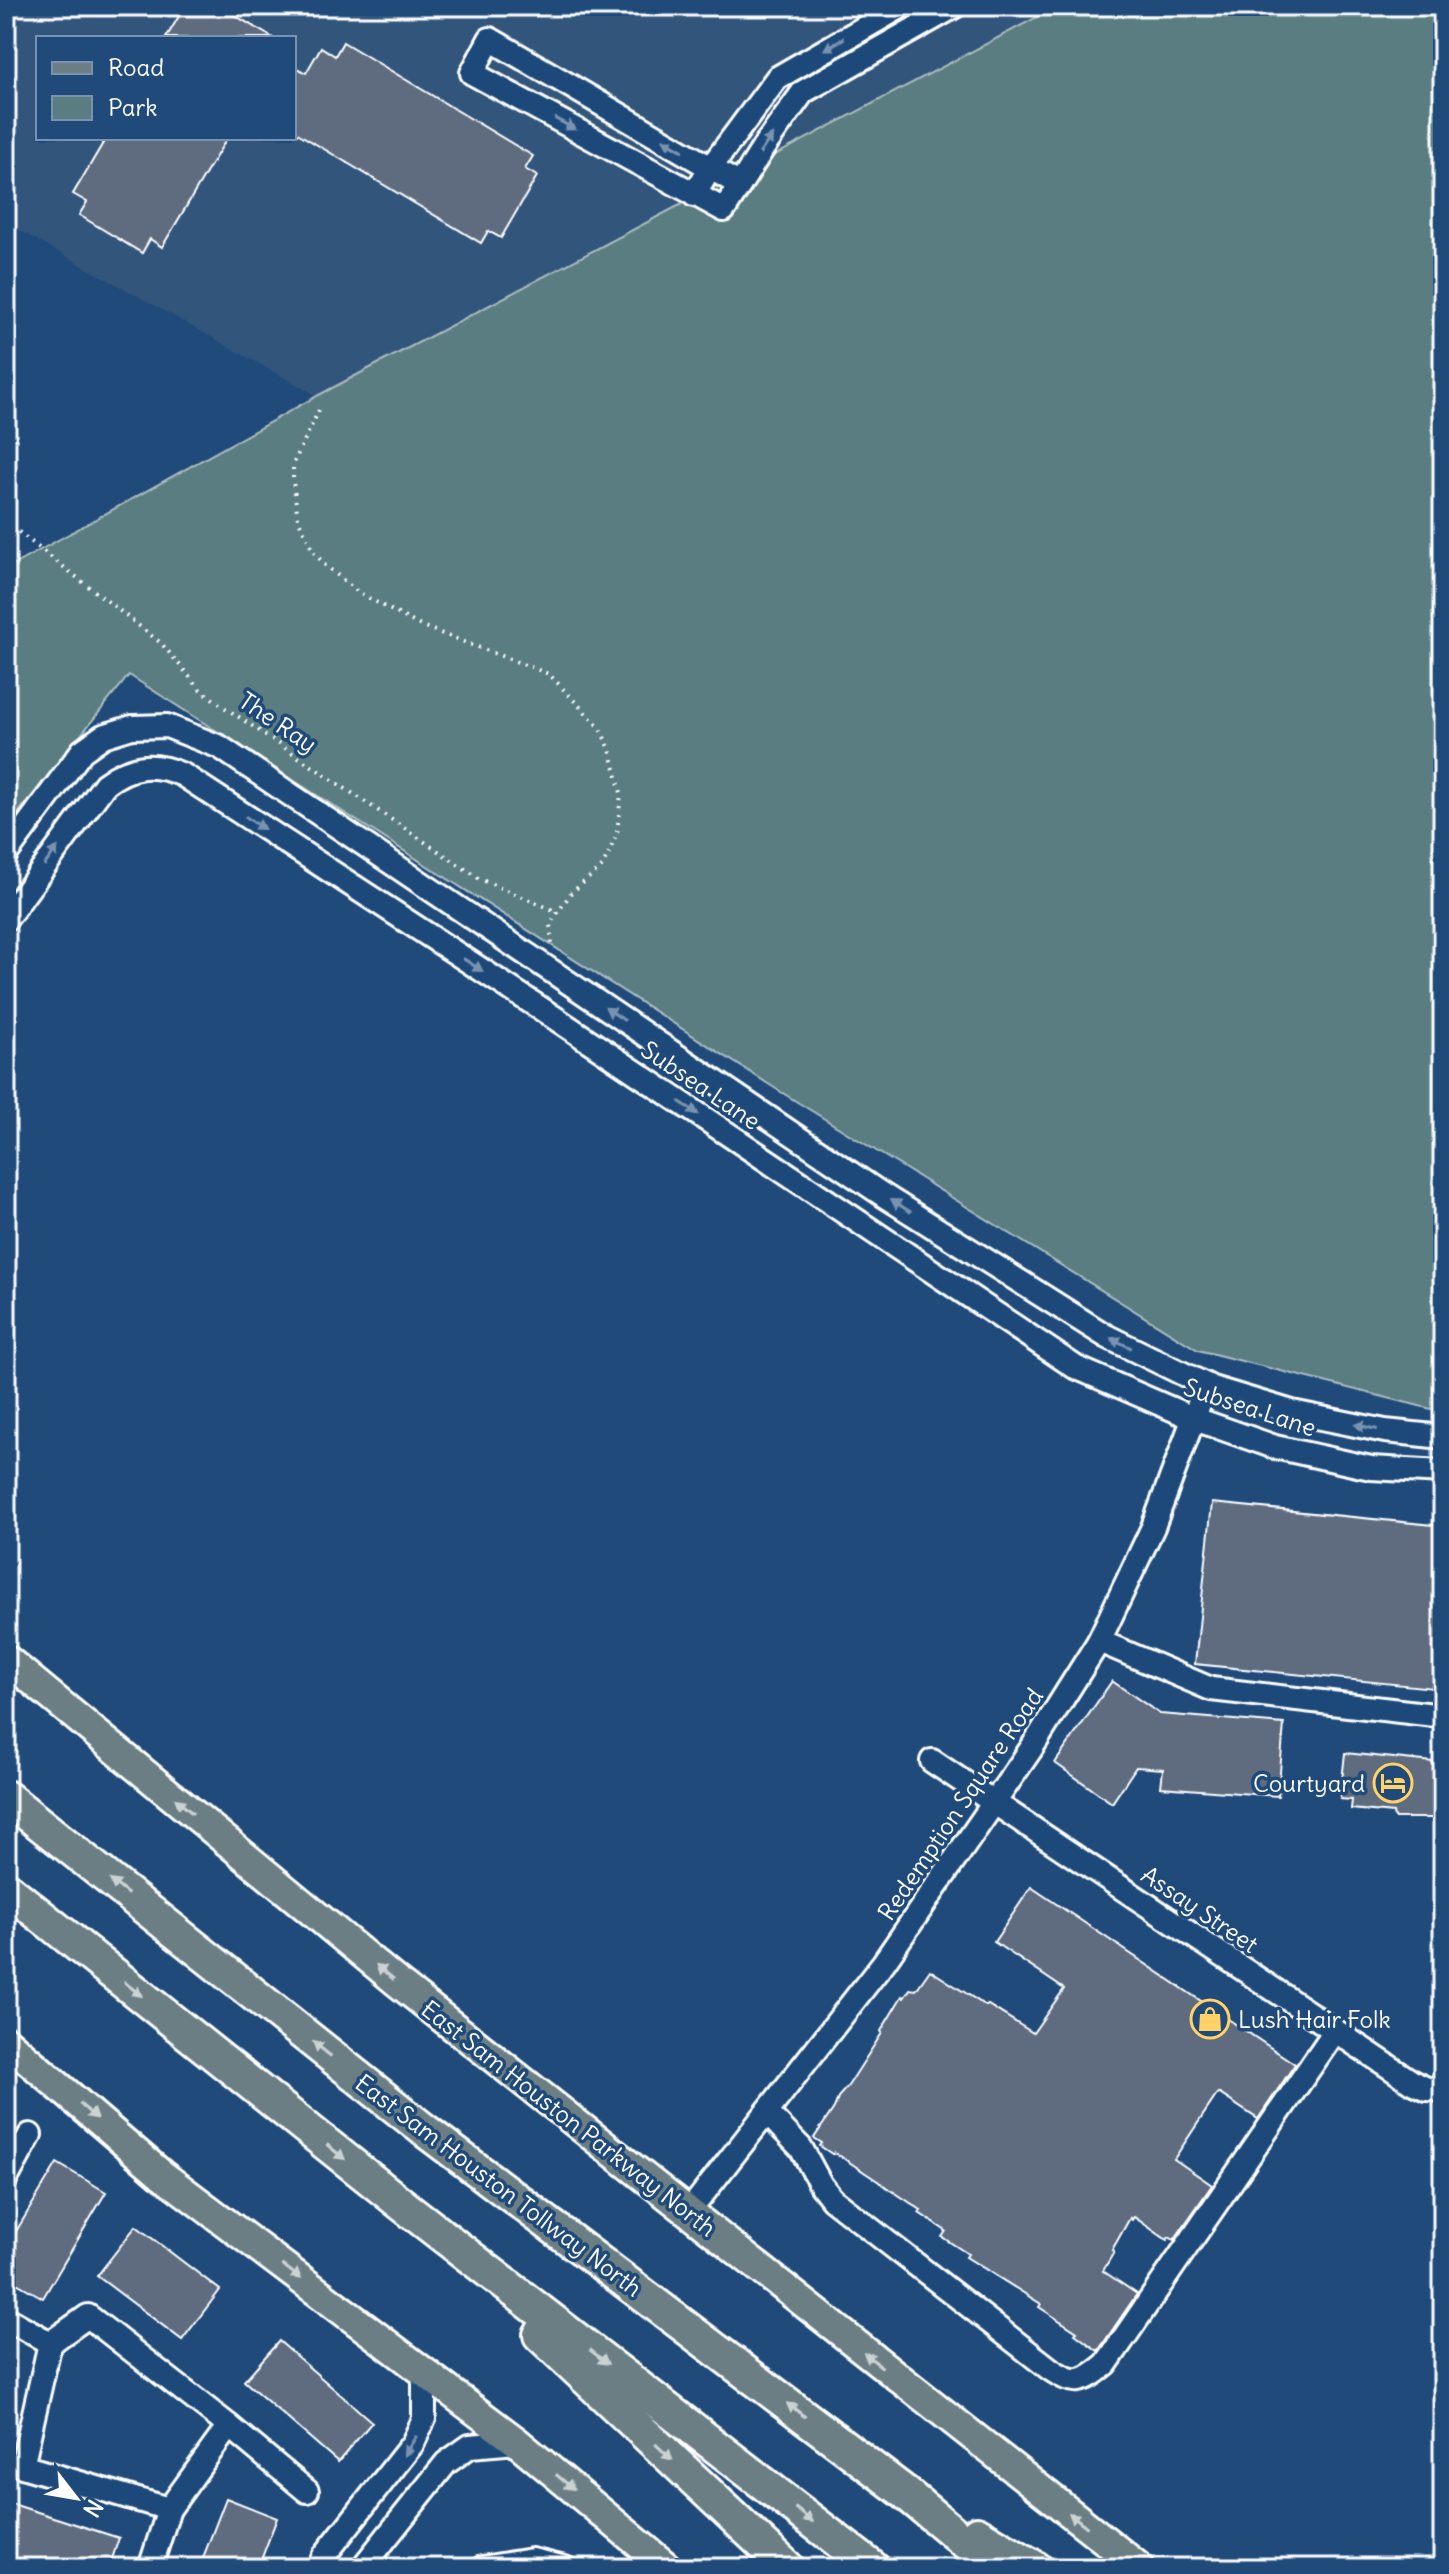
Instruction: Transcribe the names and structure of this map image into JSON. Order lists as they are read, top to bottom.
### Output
{
  "streets": {
    "highway": ["East Sam Houston Tollway North"],
    "main road": ["East Sam Houston Parkway North"],
    "street": ["Subsea Lane", "Redemption Square Road", "Assay Street"],
    "path": ["The Ray"]
  },
  "crossings": [
    ["Subsea Lane", "Redemption Square Road"],
    ["Redemption Square Road", "Assay Street"],
    ["Redemption Square Road", "East Sam Houston Parkway North"]
  ],
  "one_way": ["East Sam Houston Parkway North"],
  "places": {
    "hotel": ["Courtyard"],
    "shop": ["Lush Hair Folk"]
  },
  "legend": ["Road", "Park"],
  "north": "bottom right"
}
